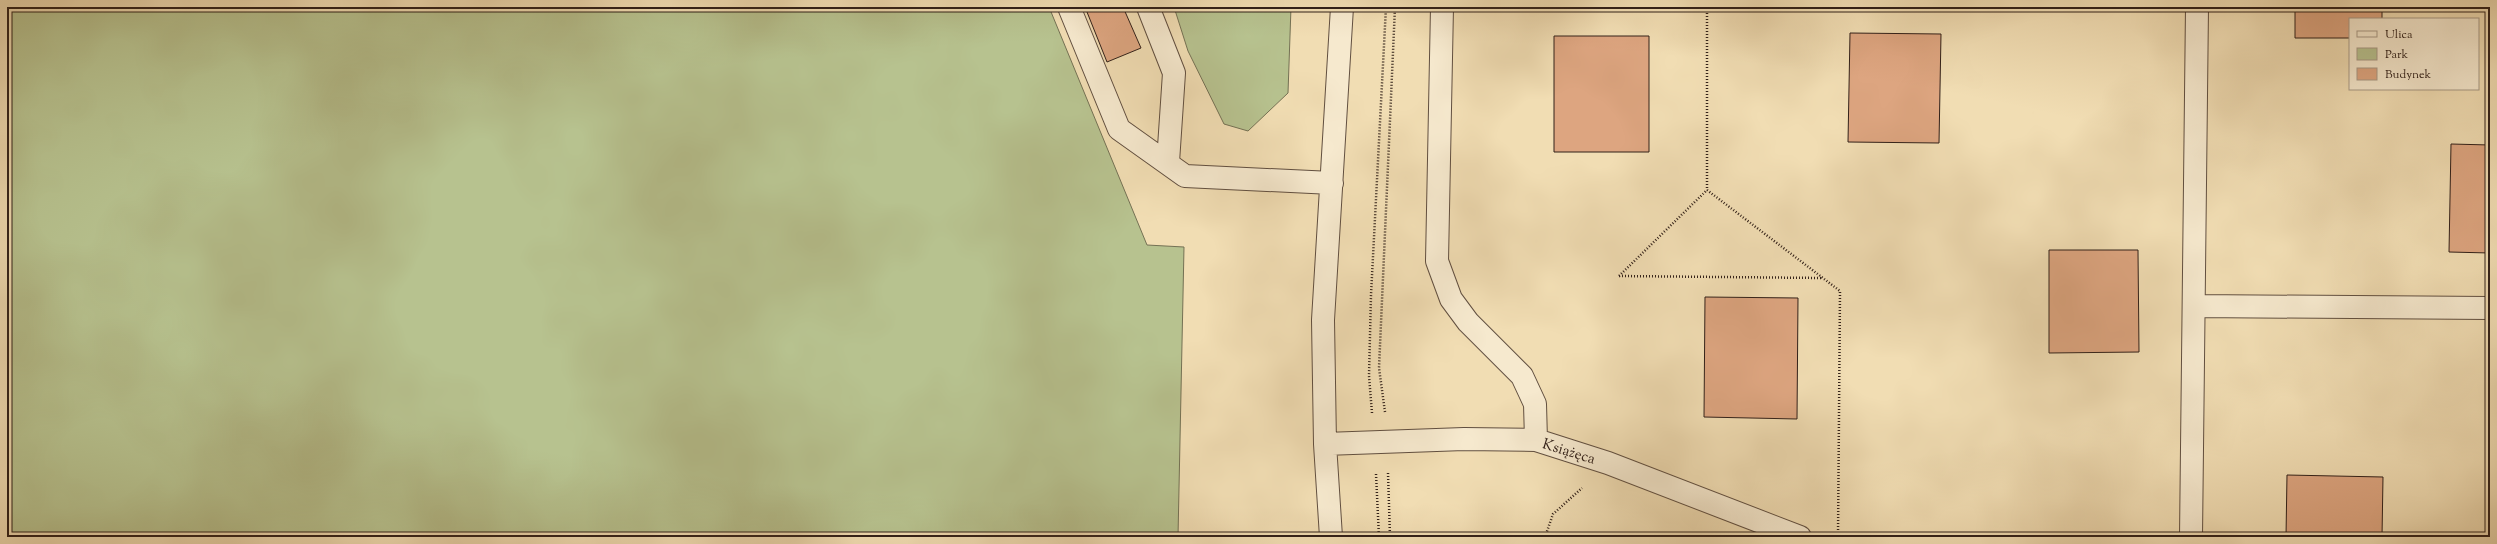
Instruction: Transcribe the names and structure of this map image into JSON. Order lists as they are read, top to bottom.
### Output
{
  "streets": {
    "street": ["Książęca"]
  },
  "legend": ["Ulica", "Park", "Budynek"]
}
